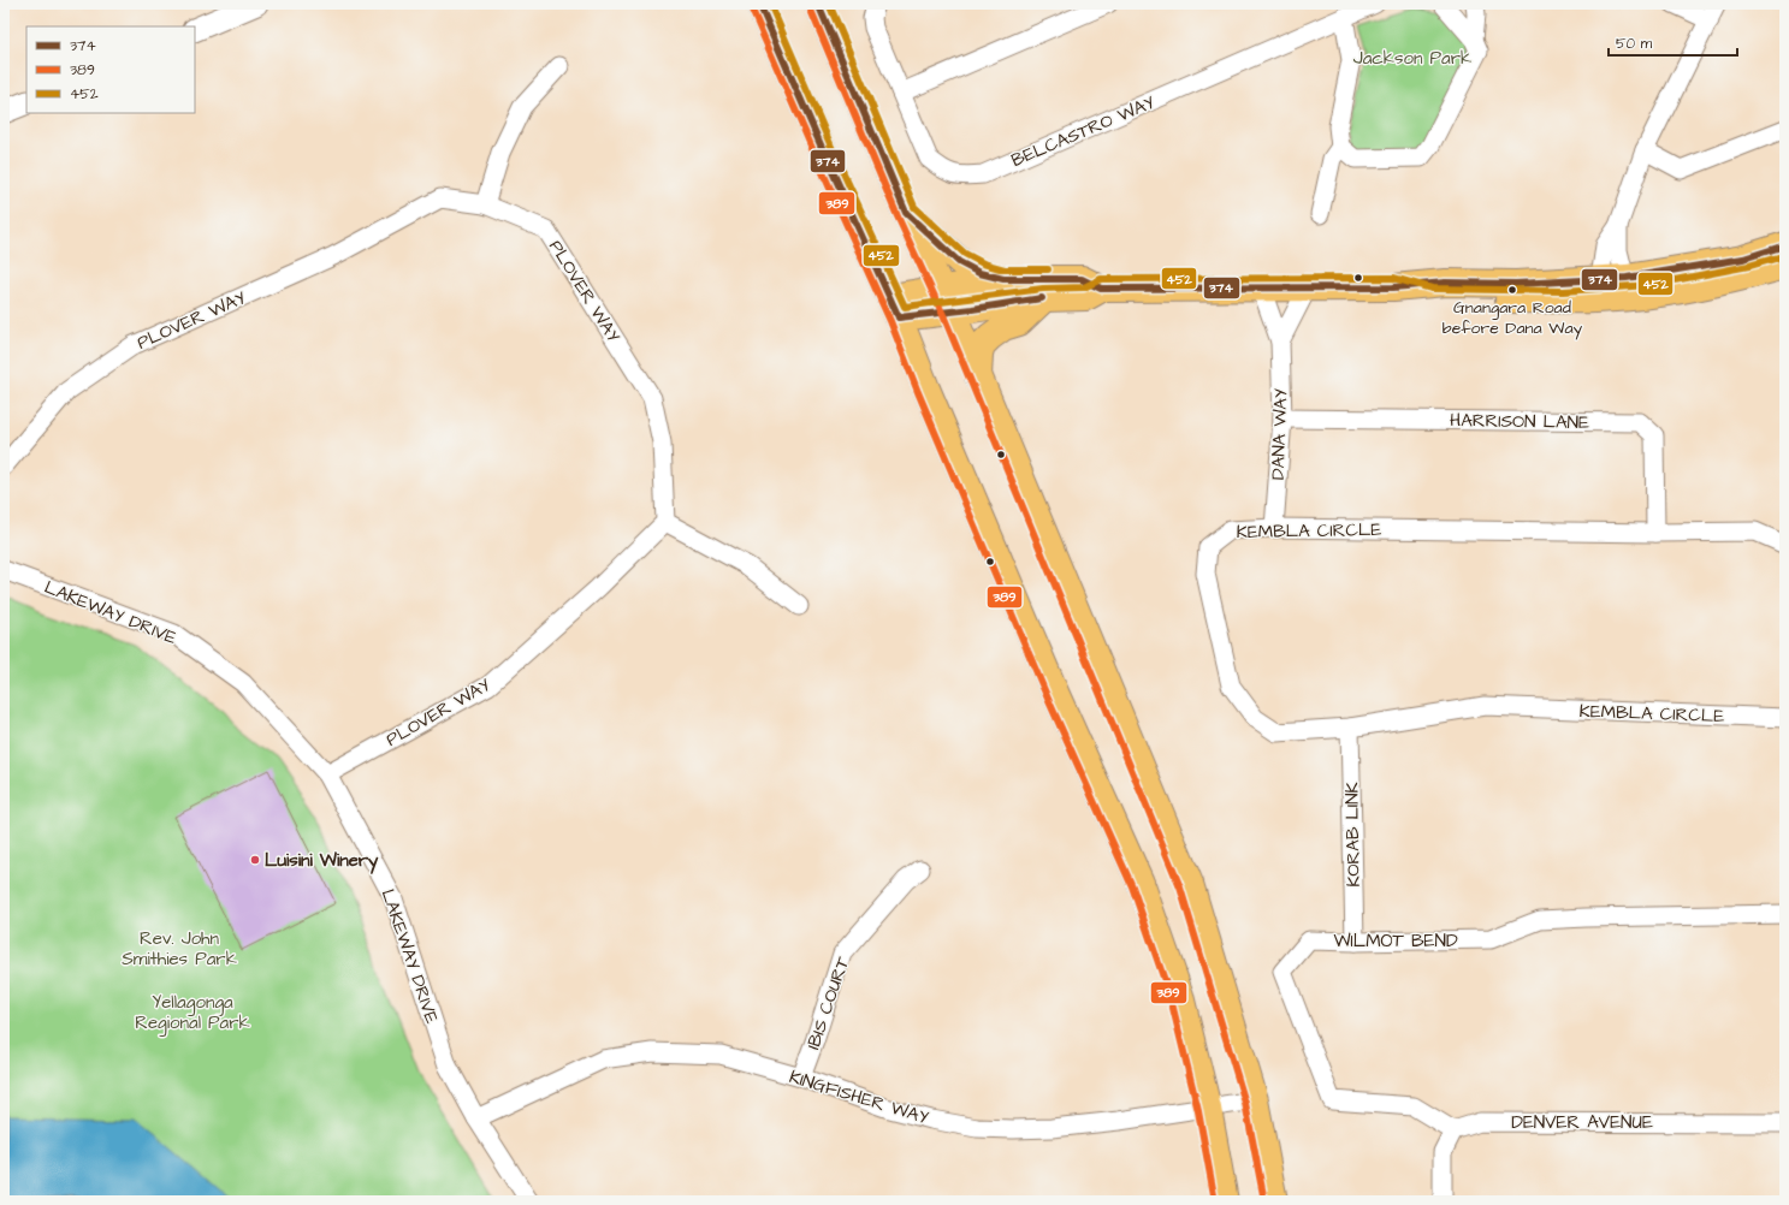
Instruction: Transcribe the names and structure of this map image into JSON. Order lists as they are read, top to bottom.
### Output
{
  "streets": {
    "street": [
      "BELCASTRO WAY",
      "PLOVER WAY",
      "HARRISON LANE",
      "DANA WAY",
      "KEMBLA CIRCLE",
      "LAKEWAY DRIVE",
      "KORAB LINK",
      "WILMOT BEND",
      "IBIS COURT",
      "KINGFISHER WAY",
      "DENVER AVENUE"
    ]
  },
  "crossings": [
    ["PLOVER WAY", "LAKEWAY DRIVE"],
    ["HARRISON LANE", "DANA WAY"],
    ["HARRISON LANE", "KEMBLA CIRCLE"],
    ["DANA WAY", "KEMBLA CIRCLE"],
    ["KEMBLA CIRCLE", "KORAB LINK"],
    ["LAKEWAY DRIVE", "KINGFISHER WAY"],
    ["KORAB LINK", "WILMOT BEND"],
    ["WILMOT BEND", "DENVER AVENUE"],
    ["IBIS COURT", "KINGFISHER WAY"]
  ],
  "parks": ["Jackson Park", "Rev. John Smithies Park", "Yellagonga Regional Park"],
  "places": ["Gnangara Road before Dana Way", "Luisini Winery"],
  "lines": ["transit line 374", "transit line 452", "transit line 389"],
  "legend": ["374", "389", "452"],
  "scale_bar": "50 m"
}
